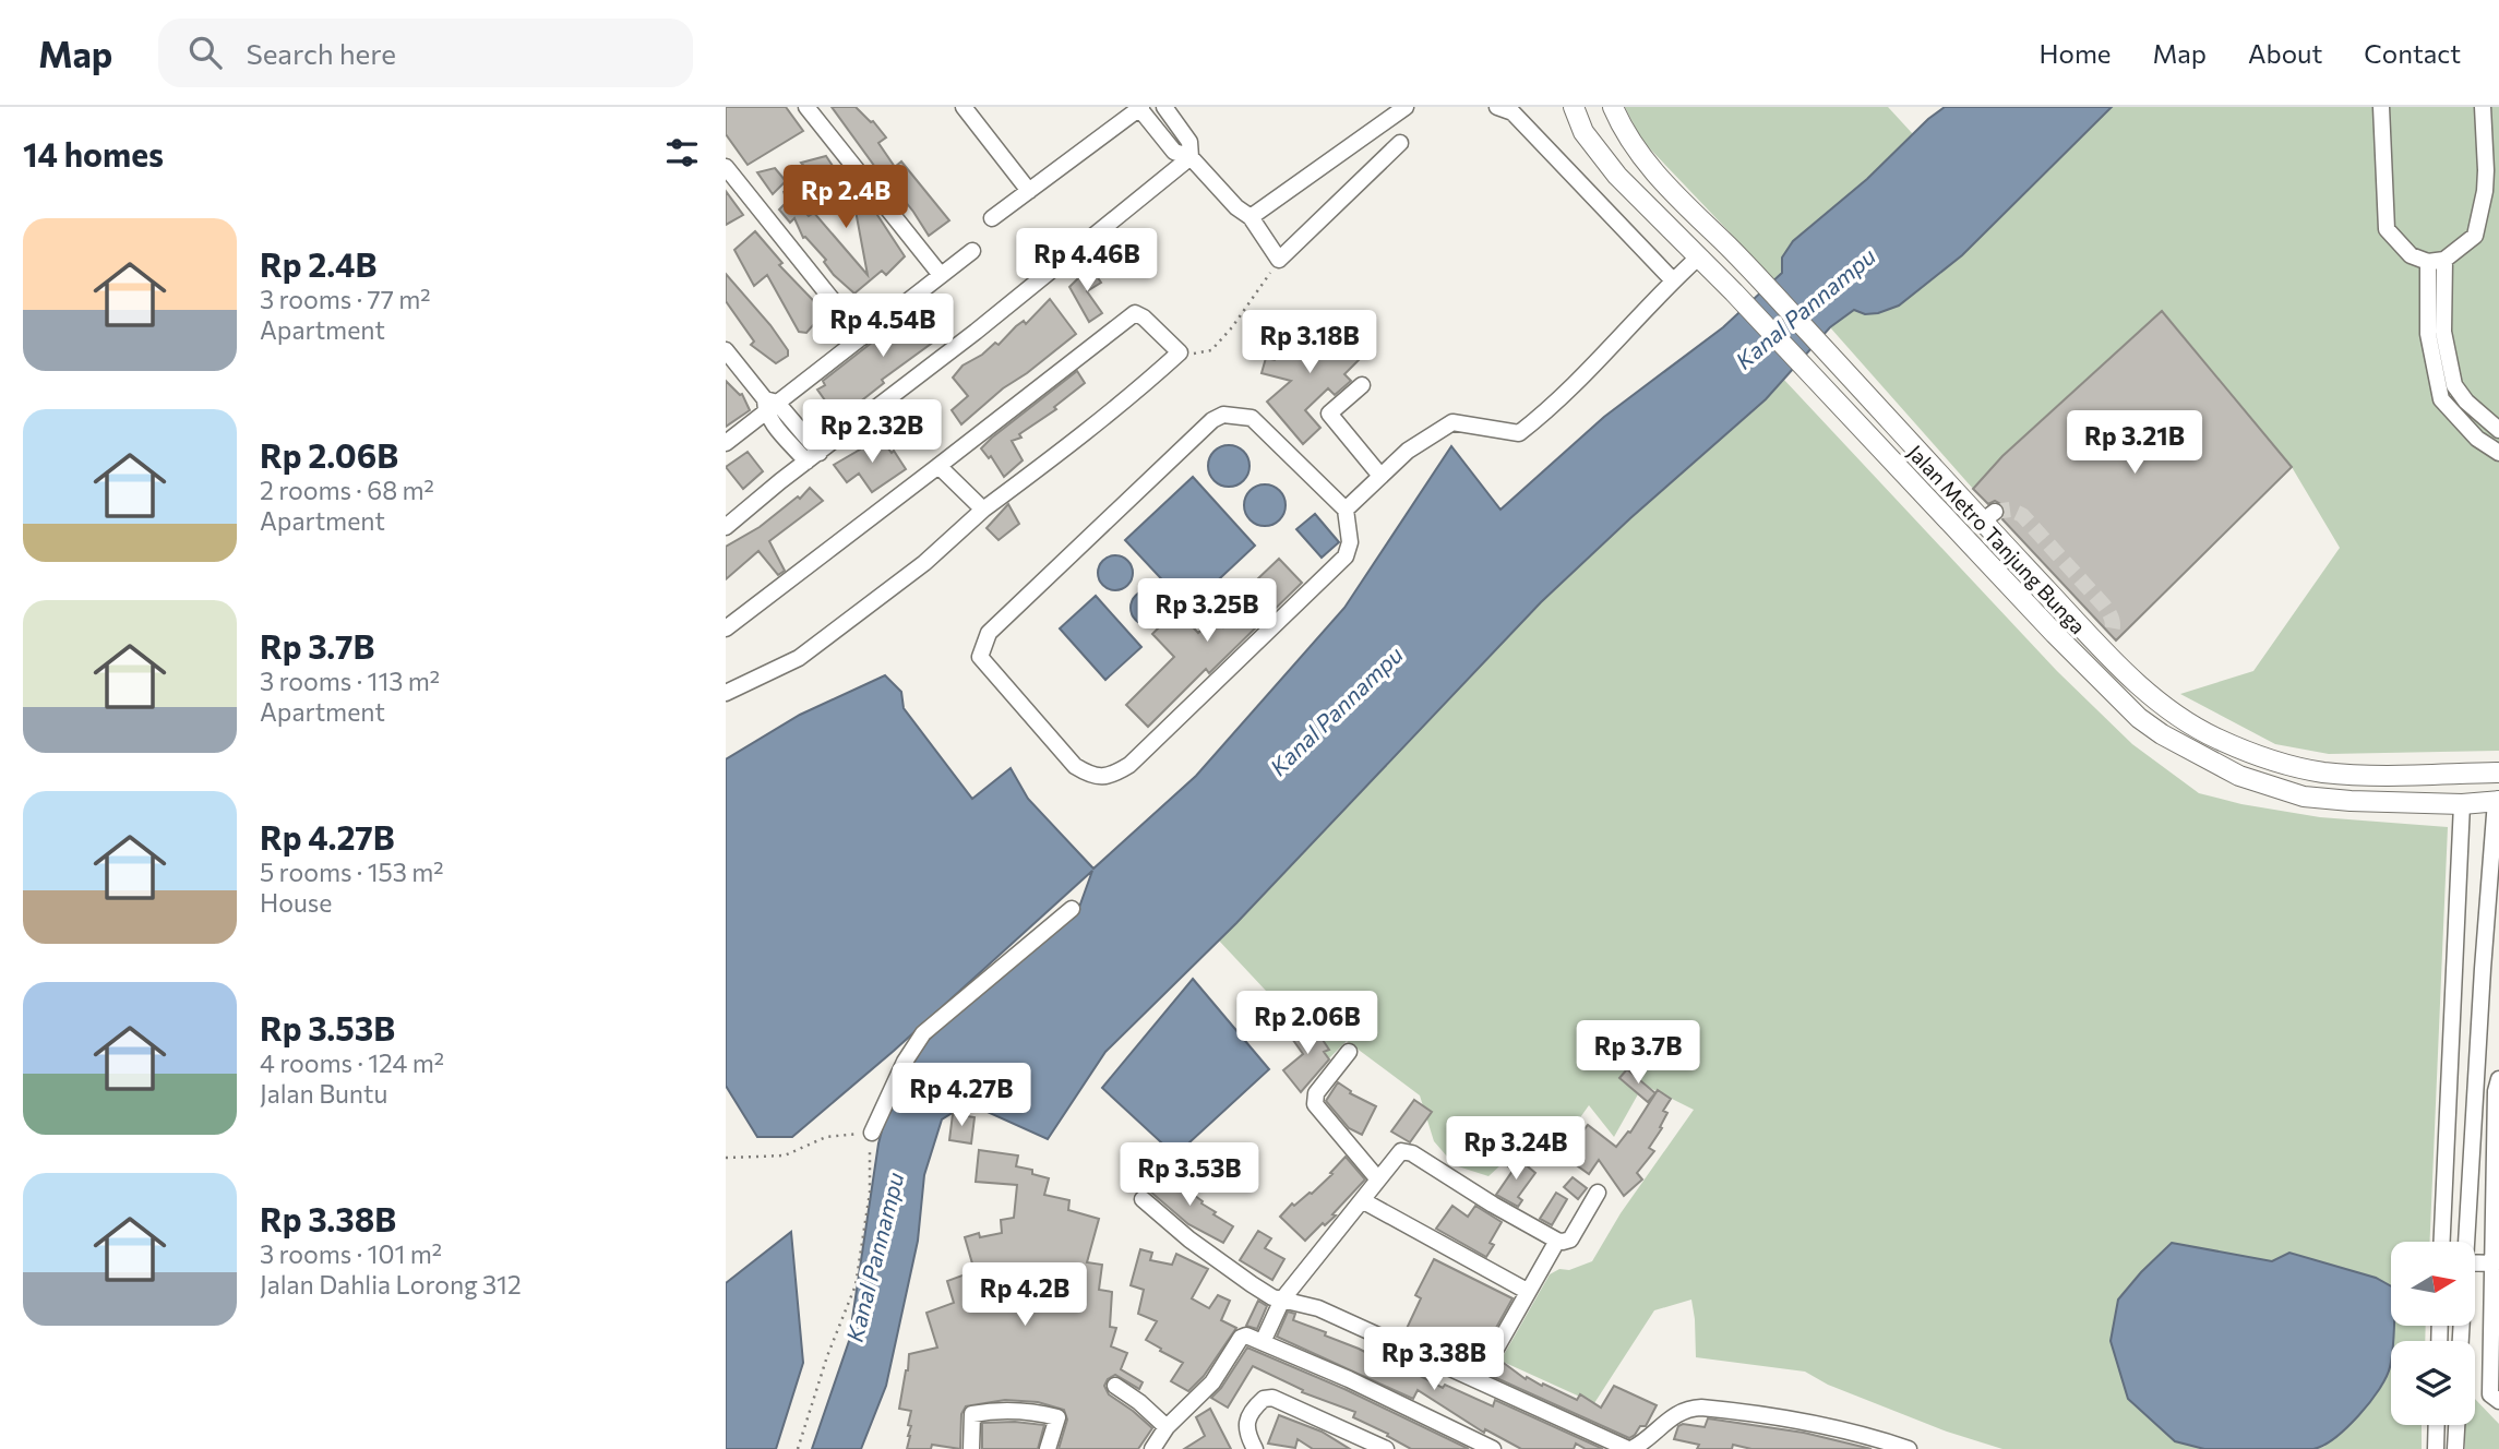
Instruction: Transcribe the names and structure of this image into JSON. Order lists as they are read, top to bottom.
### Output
{
  "streets": {
    "main road": ["Jalan Metro Tanjung Bunga"]
  },
  "water": ["Kanal Pannampu"],
  "north": "right",
  "page": {
    "header": "Map",
    "search": "Search here",
    "nav": [
      "Home",
      "Map",
      "About",
      "Contact"
    ],
    "heading": "14 homes",
    "price": [
      "Rp 2.4B",
      "Rp 4.46B",
      "Rp 4.54B",
      "Rp 3.18B",
      "Rp 2.32B",
      "Rp 3.21B",
      "Rp 3.25B",
      "Rp 2.06B",
      "Rp 3.7B",
      "Rp 4.27B",
      "Rp 3.24B",
      "Rp 3.53B",
      "Rp 4.2B",
      "Rp 3.38B"
    ],
    "list": [
      {
        "name": "Rp 2.4B",
        "note": "3 rooms · 77 m² · Apartment"
      },
      {
        "name": "Rp 2.06B",
        "note": "2 rooms · 68 m² · Apartment"
      },
      {
        "name": "Rp 3.7B",
        "note": "3 rooms · 113 m² · Apartment"
      },
      {
        "name": "Rp 4.27B",
        "note": "5 rooms · 153 m² · House"
      },
      {
        "name": "Rp 3.53B",
        "note": "4 rooms · 124 m² · Jalan Buntu"
      },
      {
        "name": "Rp 3.38B",
        "note": "3 rooms · 101 m² · Jalan Dahlia Lorong 312"
      }
    ]
  }
}
